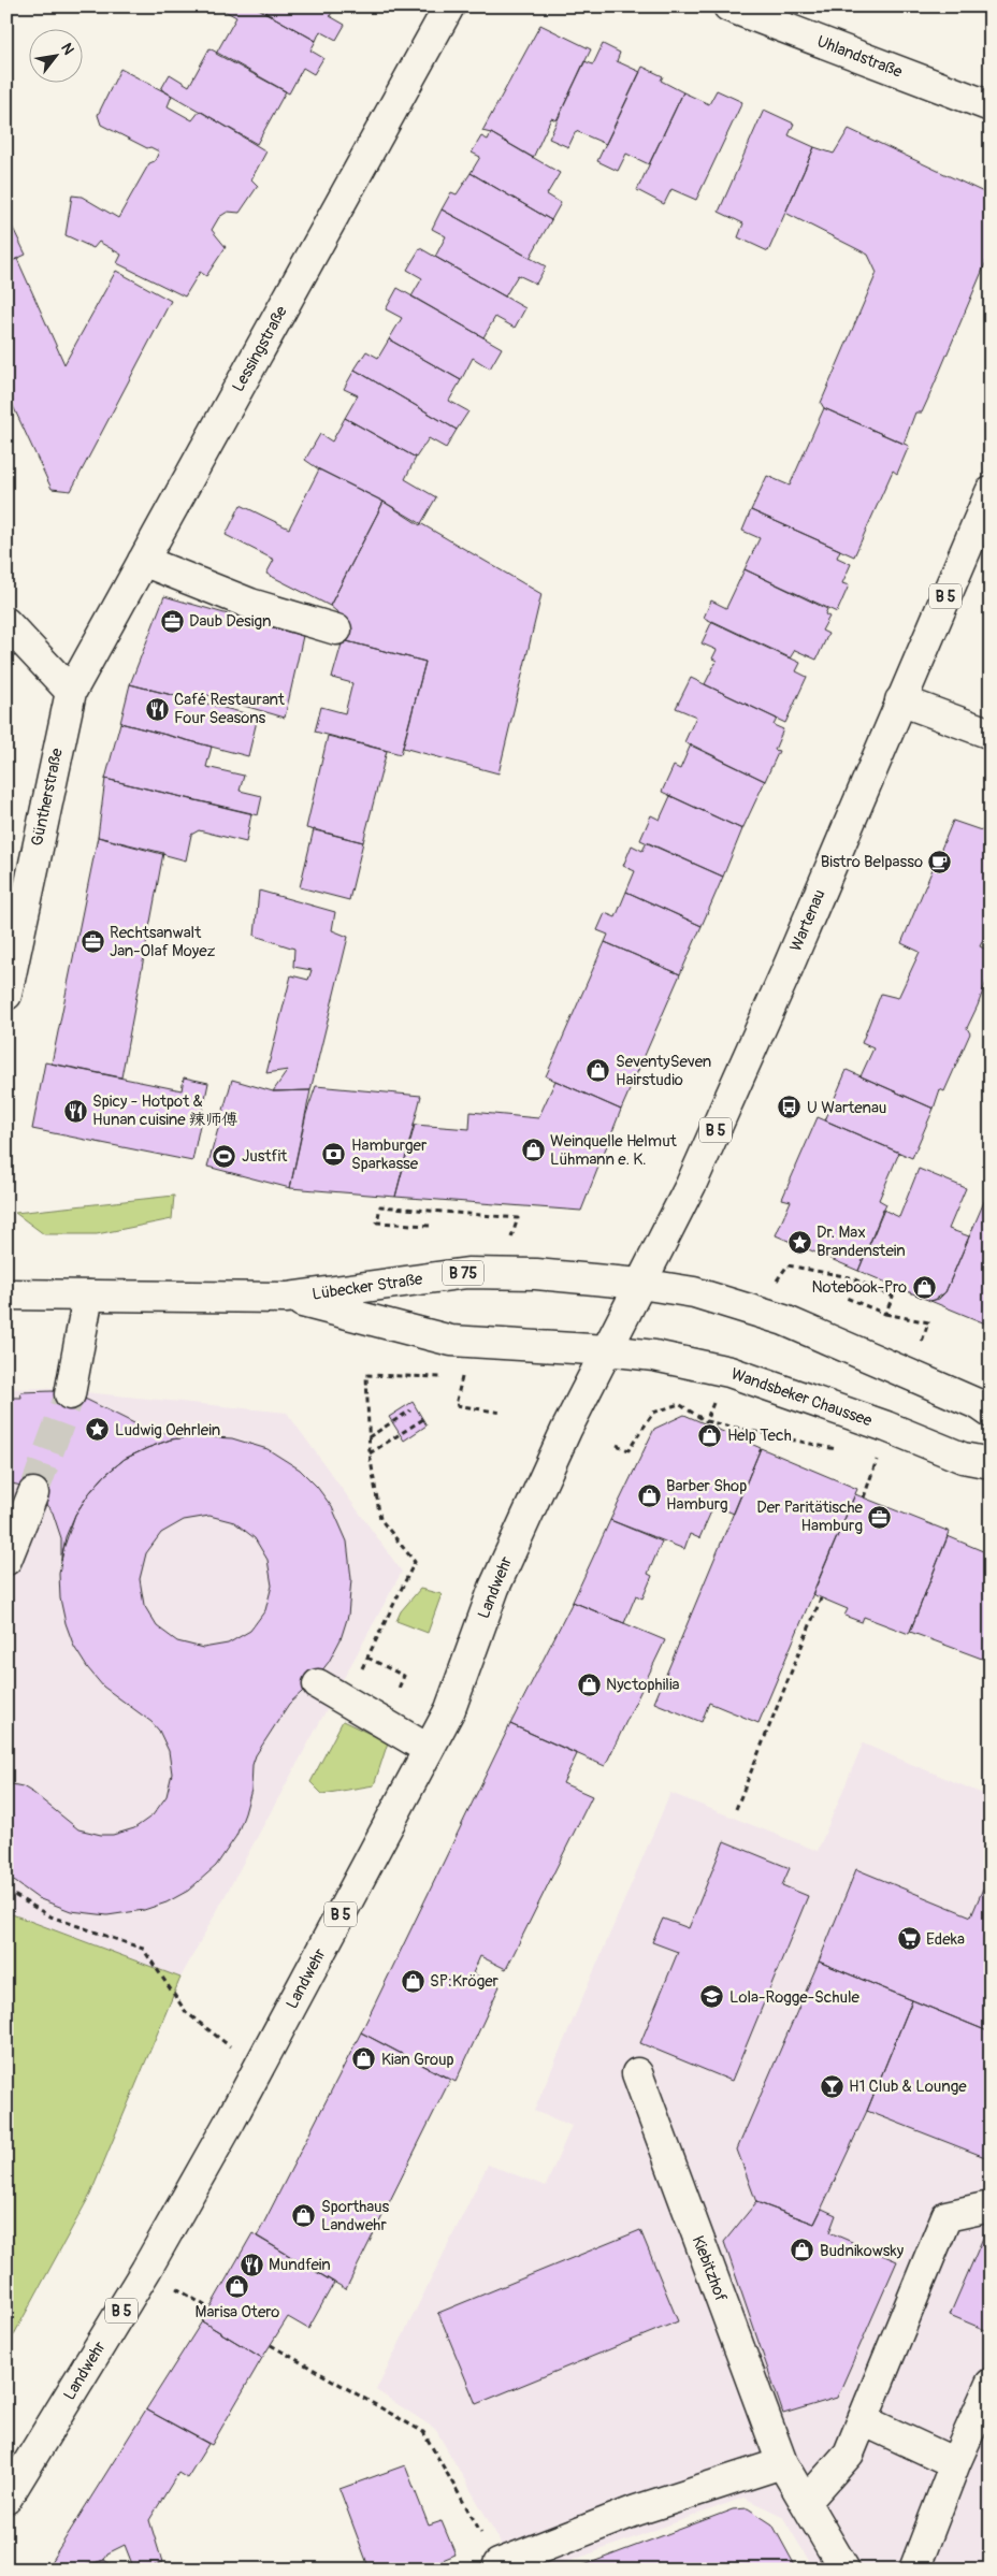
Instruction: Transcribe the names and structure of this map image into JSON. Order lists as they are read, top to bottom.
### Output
{
  "streets": {
    "main road": [
      "Uhlandstraße",
      "Lessingstraße",
      "B 5",
      "Güntherstraße",
      "Wartenau",
      "B 75",
      "Lübecker Straße",
      "Wandsbeker Chaussee",
      "Landwehr",
      "Kiebitzhof"
    ]
  },
  "crossings": [
    ["Lessingstraße", "Güntherstraße"],
    ["B 5", "Wartenau"],
    ["B 5", "Lübecker Straße"],
    ["B 5", "Wandsbeker Chaussee"],
    ["B 5", "Landwehr"],
    ["Wartenau", "Lübecker Straße"],
    ["Lübecker Straße", "Wandsbeker Chaussee"],
    ["Lübecker Straße", "Landwehr"],
    ["Wandsbeker Chaussee", "Landwehr"]
  ],
  "places": {
    "office": ["Daub Design", "Rechtsanwalt Jan-Olaf Moyez", "Der Paritätische Hamburg"],
    "restaurant": ["Café Restaurant Four Seasons", "Spicy - Hotpot & Hunan cuisine 辣师傅", "Mundfein"],
    "cafe": ["Bistro Belpasso"],
    "shop": [
      "SeventySeven Hairstudio",
      "Weinquelle Helmut Lühmann e. K.",
      "Notebook-Pro",
      "Help Tech",
      "Barber Shop Hamburg",
      "Nyctophilia",
      "SP:Kröger",
      "Kian Group",
      "Sporthaus Landwehr",
      "Budnikowsky",
      "Marisa Otero"
    ],
    "bus stop": ["U Wartenau"],
    "bank": ["Hamburger Sparkasse"],
    "sports": ["Justfit"],
    "place": ["Dr. Max Brandenstein", "Ludwig Oehrlein"],
    "supermarket": ["Edeka"],
    "school or university": ["Lola-Rogge-Schule"],
    "bar": ["H1 Club & Lounge"]
  },
  "north": "top right"
}
